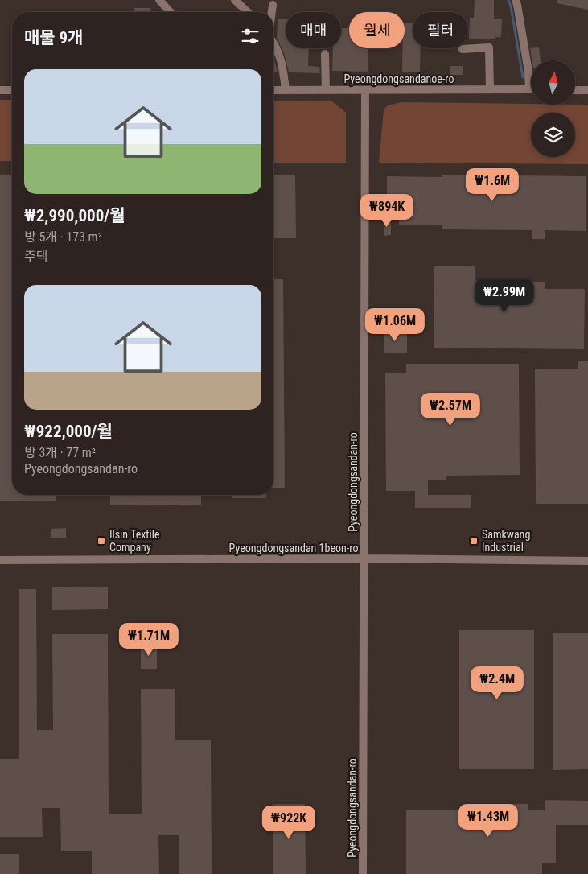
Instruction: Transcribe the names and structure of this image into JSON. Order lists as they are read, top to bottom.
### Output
{
  "streets": {
    "street": ["Pyeongdongsandanoe-ro", "Pyeongdongsandan-ro", "Pyeongdongsandan 1beon-ro"]
  },
  "crossings": [
    ["Pyeongdongsandanoe-ro", "Pyeongdongsandan-ro"],
    ["Pyeongdongsandan-ro", "Pyeongdongsandan 1beon-ro"]
  ],
  "places": {
    "transit": ["Ilsin Textile Company", "Samkwang Industrial"]
  },
  "north": "top",
  "page": {
    "chip": ["매매", "월세", "필터"],
    "heading": "매물 9개",
    "list": [
      {
        "name": "₩2,990,000/월",
        "note": "방 5개 · 173 m² · 주택"
      },
      {
        "name": "₩922,000/월",
        "note": "방 3개 · 77 m² · Pyeongdongsandan-ro"
      }
    ],
    "price": [
      "₩1.6M",
      "₩894K",
      "₩2.99M",
      "₩1.06M",
      "₩2.57M",
      "₩1.71M",
      "₩2.4M",
      "₩1.43M",
      "₩922K"
    ]
  }
}
